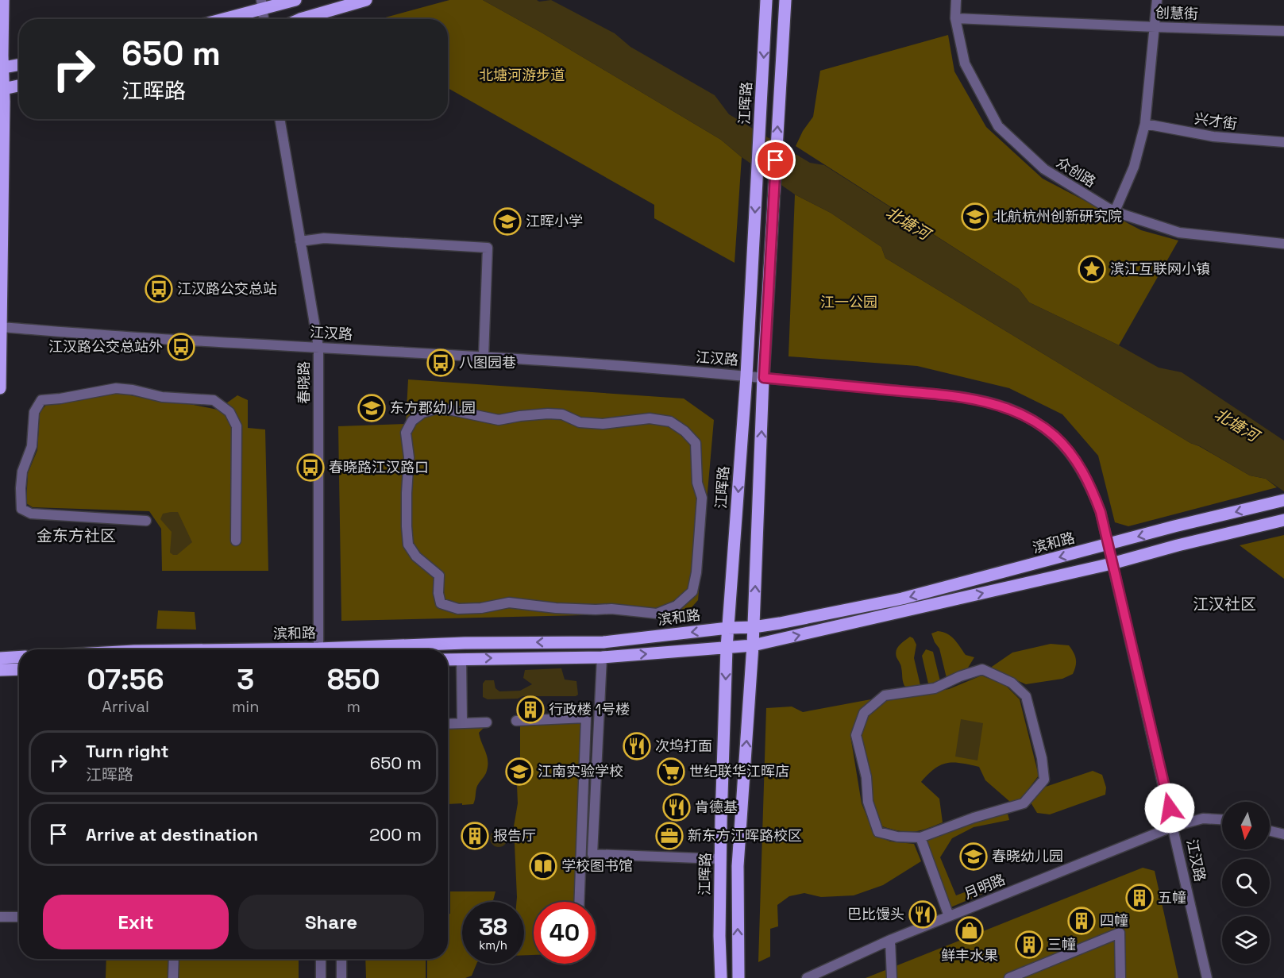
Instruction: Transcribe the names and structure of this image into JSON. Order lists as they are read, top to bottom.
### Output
{
  "streets": {
    "main road": ["江晖路", "滨和路"],
    "street": [
      "创慧街",
      "兴才街",
      "众创路",
      "江汉路",
      "春晓路",
      "月明路"
    ]
  },
  "crossings": [
    ["创慧街", "众创路"],
    ["江晖路", "江汉路"],
    ["江晖路", "滨和路"],
    ["江汉路", "春晓路"],
    ["江汉路", "滨和路"],
    ["江汉路", "月明路"]
  ],
  "districts": ["金东方社区", "江汉社区"],
  "water": ["北塘河"],
  "parks": ["北塘河游步道", "江一公园"],
  "places": {
    "school or university": [
      "北航杭州创新研究院",
      "江晖小学",
      "东方郡幼儿园",
      "江南实验学校",
      "春晓幼儿园"
    ],
    "place": ["滨江互联网小镇"],
    "bus stop": [
      "江汉路公交总站",
      "江汉路公交总站外",
      "八图园巷",
      "春晓路江汉路口"
    ],
    "building": [
      "行政楼 1号楼",
      "报告厅",
      "五幢",
      "四幢",
      "三幢"
    ],
    "restaurant": ["次坞打面", "肯德基", "巴比馒头"],
    "supermarket": ["世纪联华江晖店"],
    "office": ["新东方江晖路校区"],
    "library": ["学校图书馆"],
    "shop": ["鲜丰水果"]
  },
  "north": "bottom",
  "page": {
    "turn": ["650 m", "江晖路"],
    "eta": [
      "07:56",
      "Arrival",
      "3",
      "min",
      "850",
      "m"
    ],
    "list": [
      {
        "name": "Turn right",
        "note": "江晖路",
        "value": "650 m"
      },
      {
        "name": "Arrive at destination",
        "value": "200 m"
      }
    ],
    "buttons": ["Exit", "Share"],
    "speed": "38 km/h",
    "limit": "40"
  }
}
